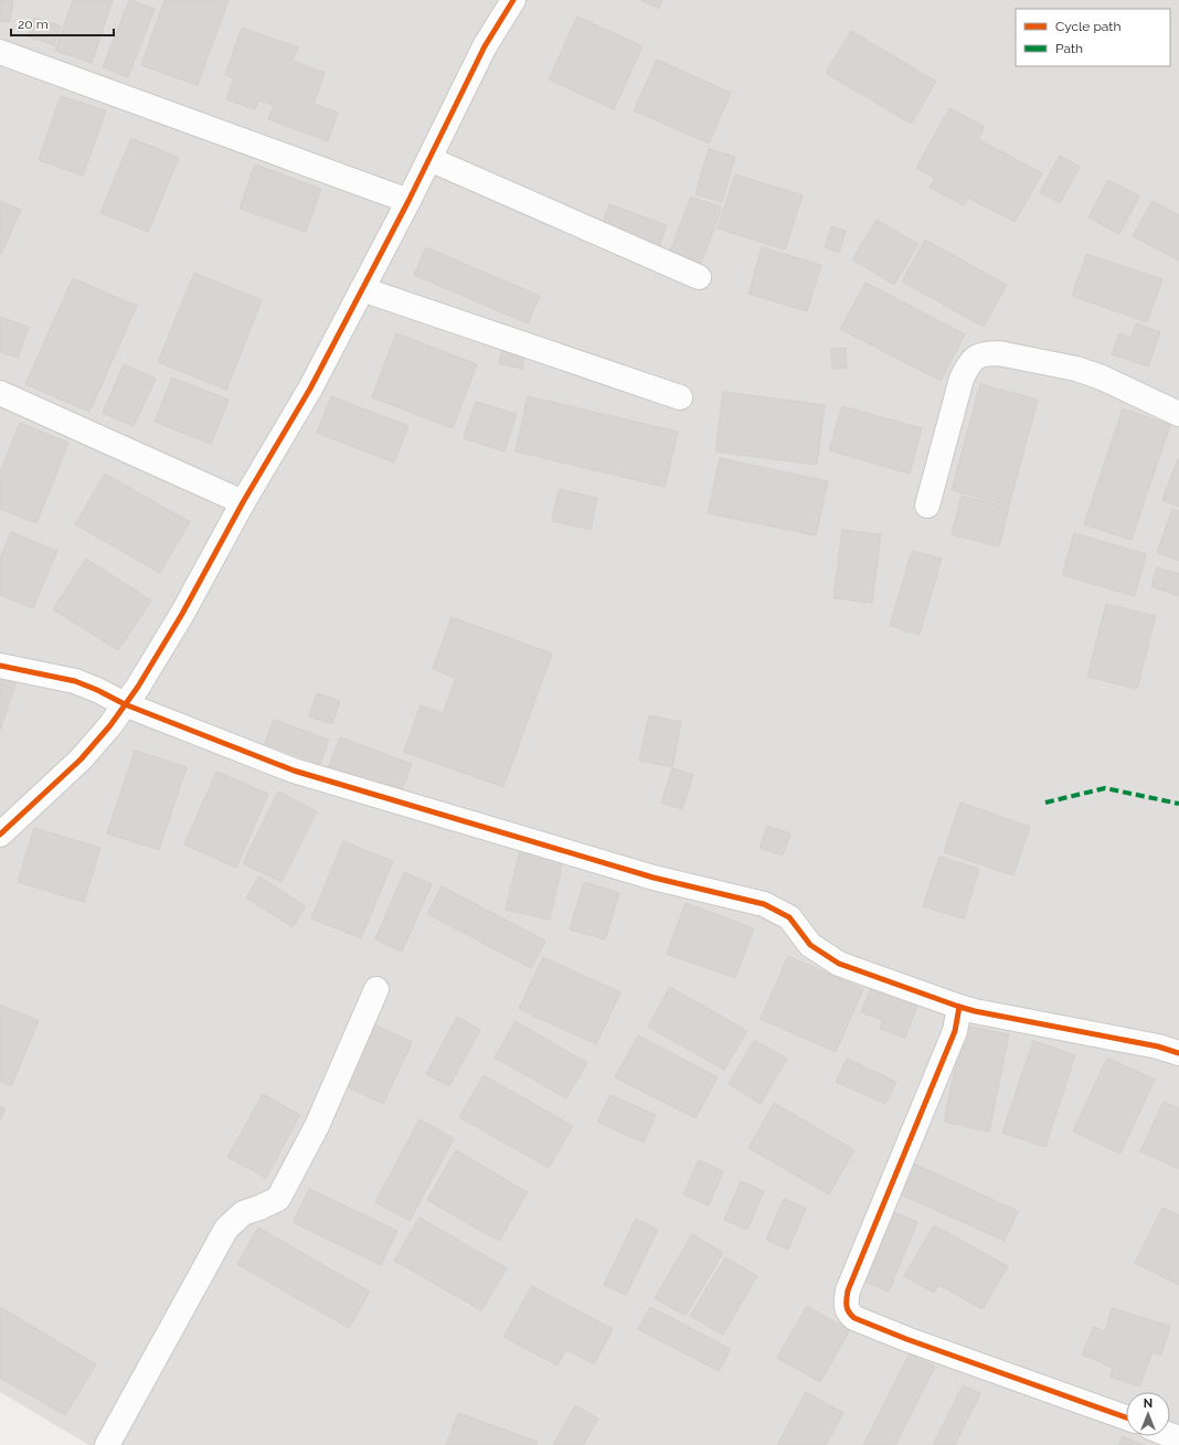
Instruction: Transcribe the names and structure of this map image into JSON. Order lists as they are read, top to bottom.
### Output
{
  "legend": ["Cycle path", "Path"],
  "scale_bar": "20 m",
  "north": "top"
}
